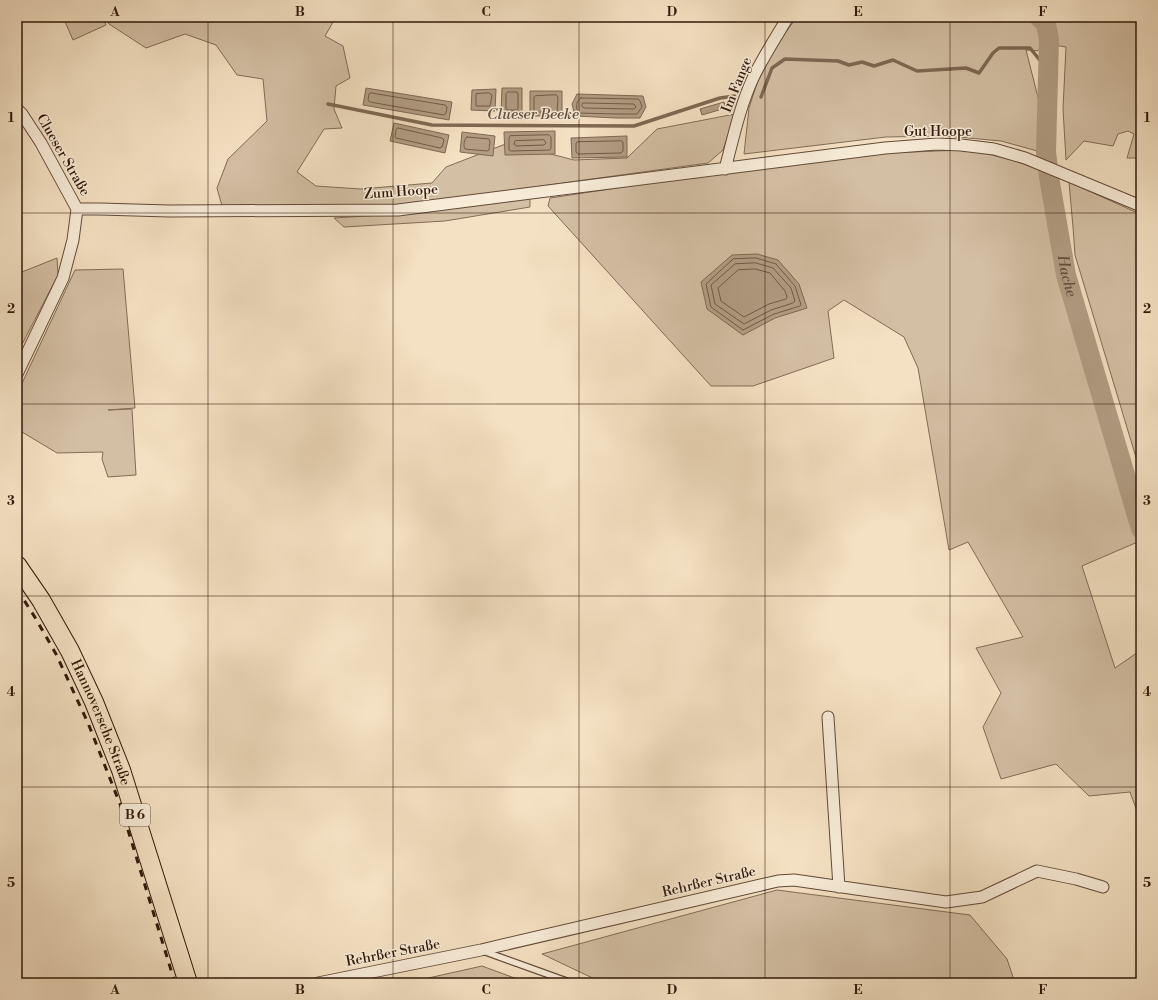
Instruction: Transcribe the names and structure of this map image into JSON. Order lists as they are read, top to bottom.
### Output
{
  "streets": {
    "main road": ["Hannoversche Straße", "B 6"],
    "street": [
      "Im Fange",
      "Gut Hoope",
      "Clueser Straße",
      "Zum Hoope",
      "Rehrßer Straße"
    ]
  },
  "crossings": [
    ["Im Fange", "Gut Hoope"],
    ["Im Fange", "Zum Hoope"],
    ["Gut Hoope", "Zum Hoope"],
    ["Clueser Straße", "Zum Hoope"]
  ],
  "water": ["Clueser Beeke", "Hache"],
  "grid": {
    "columns": [
      "A",
      "B",
      "C",
      "D",
      "E",
      "F"
    ],
    "rows": [
      "1",
      "2",
      "3",
      "4",
      "5"
    ]
  }
}
